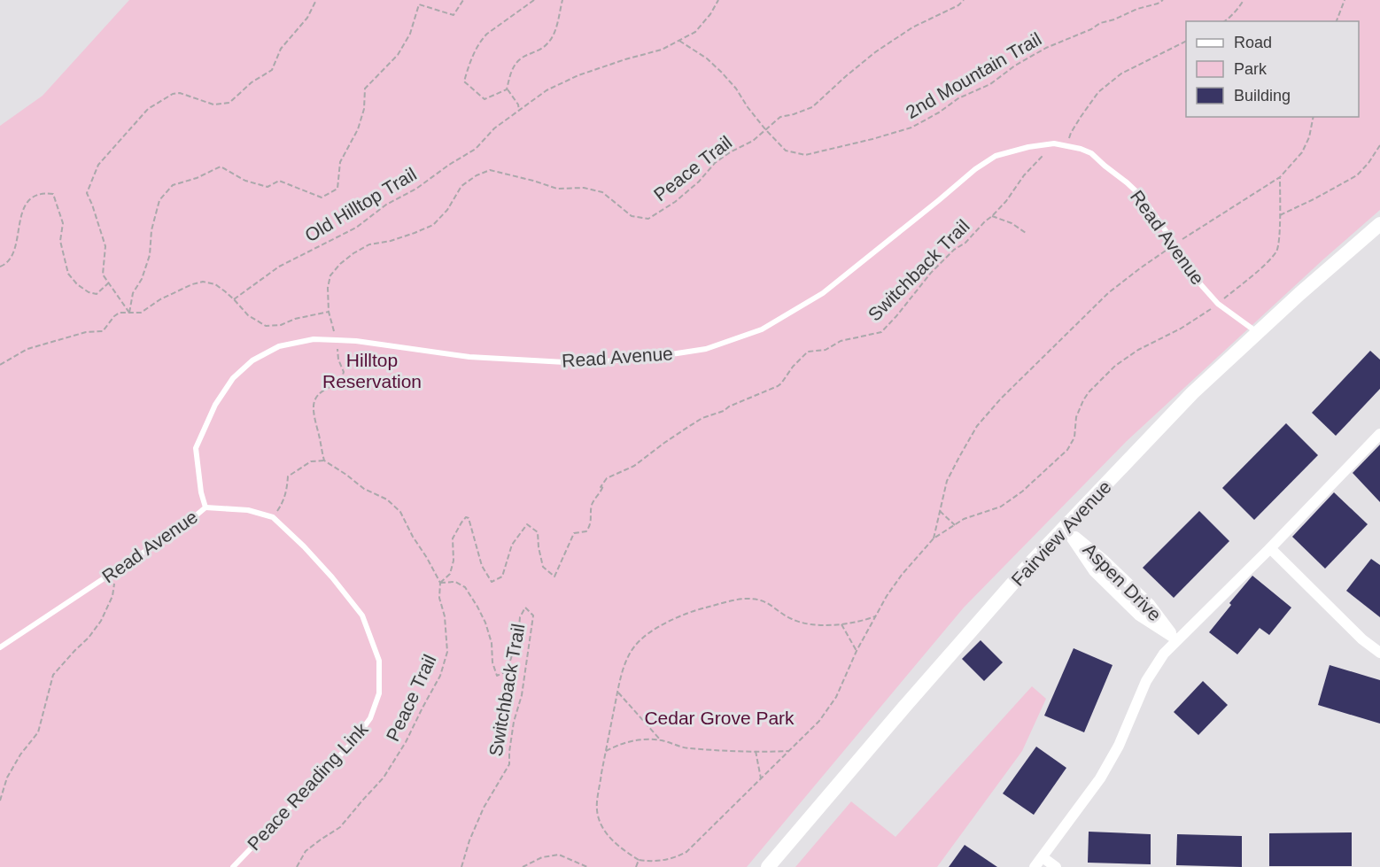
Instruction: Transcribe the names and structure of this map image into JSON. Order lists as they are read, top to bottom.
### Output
{
  "streets": {
    "main road": ["Fairview Avenue"],
    "street": ["Aspen Drive"],
    "lane": ["Read Avenue", "Peace Reading Link"],
    "path": [
      "2nd Mountain Trail",
      "Peace Trail",
      "Old Hilltop Trail",
      "Switchback Trail"
    ]
  },
  "crossings": [
    ["2nd Mountain Trail", "Peace Trail"],
    ["2nd Mountain Trail", "Old Hilltop Trail"],
    ["Peace Trail", "Read Avenue"],
    ["Peace Trail", "Switchback Trail"],
    ["Read Avenue", "Switchback Trail"],
    ["Read Avenue", "Fairview Avenue"],
    ["Read Avenue", "Peace Reading Link"],
    ["Fairview Avenue", "Aspen Drive"]
  ],
  "parks": ["Hilltop Reservation", "Cedar Grove Park"],
  "legend": ["Road", "Park", "Building"]
}
